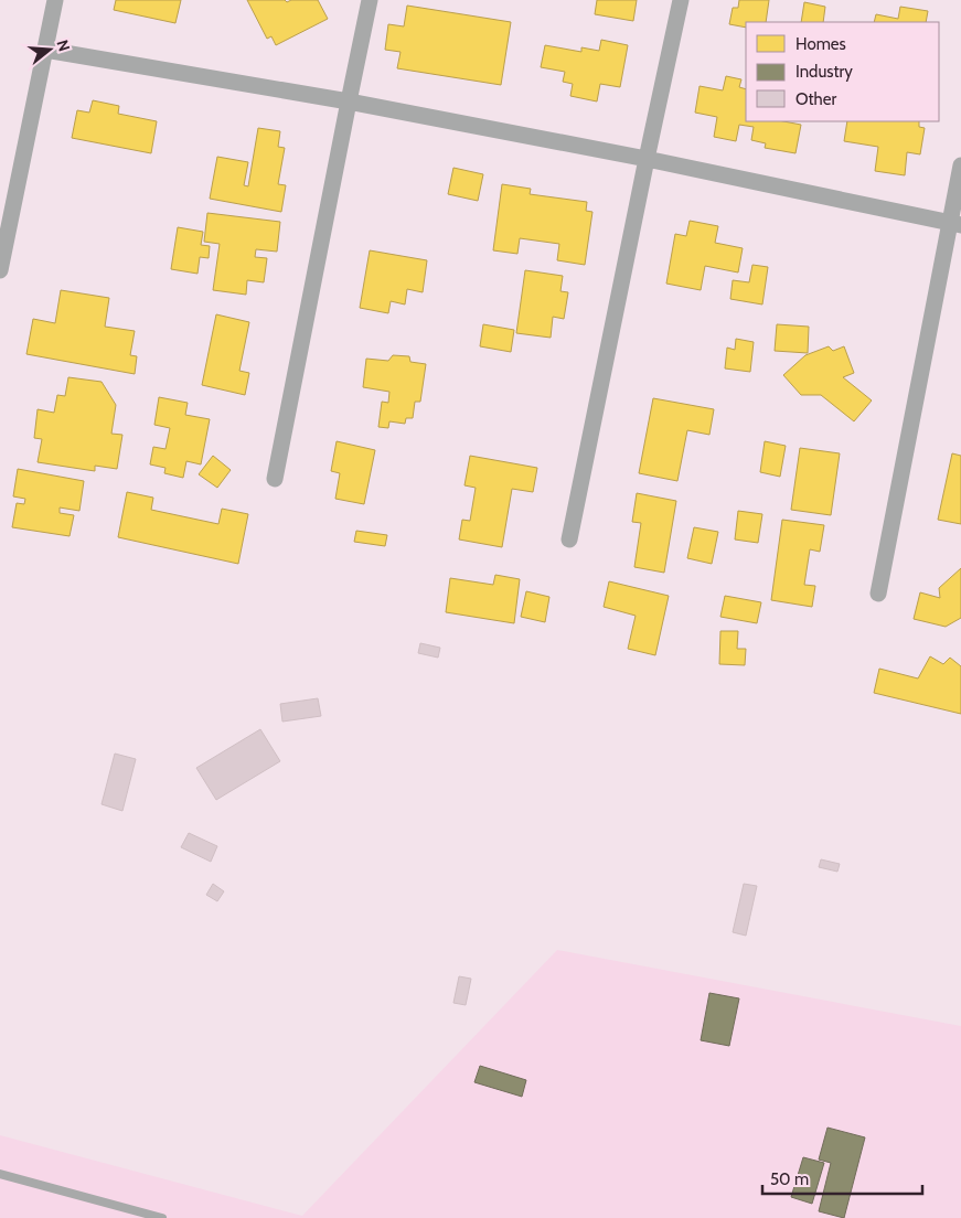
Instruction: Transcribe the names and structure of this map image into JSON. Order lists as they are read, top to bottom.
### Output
{
  "legend": ["Homes", "Industry", "Other"],
  "scale_bar": "50 m",
  "north": "right"
}
